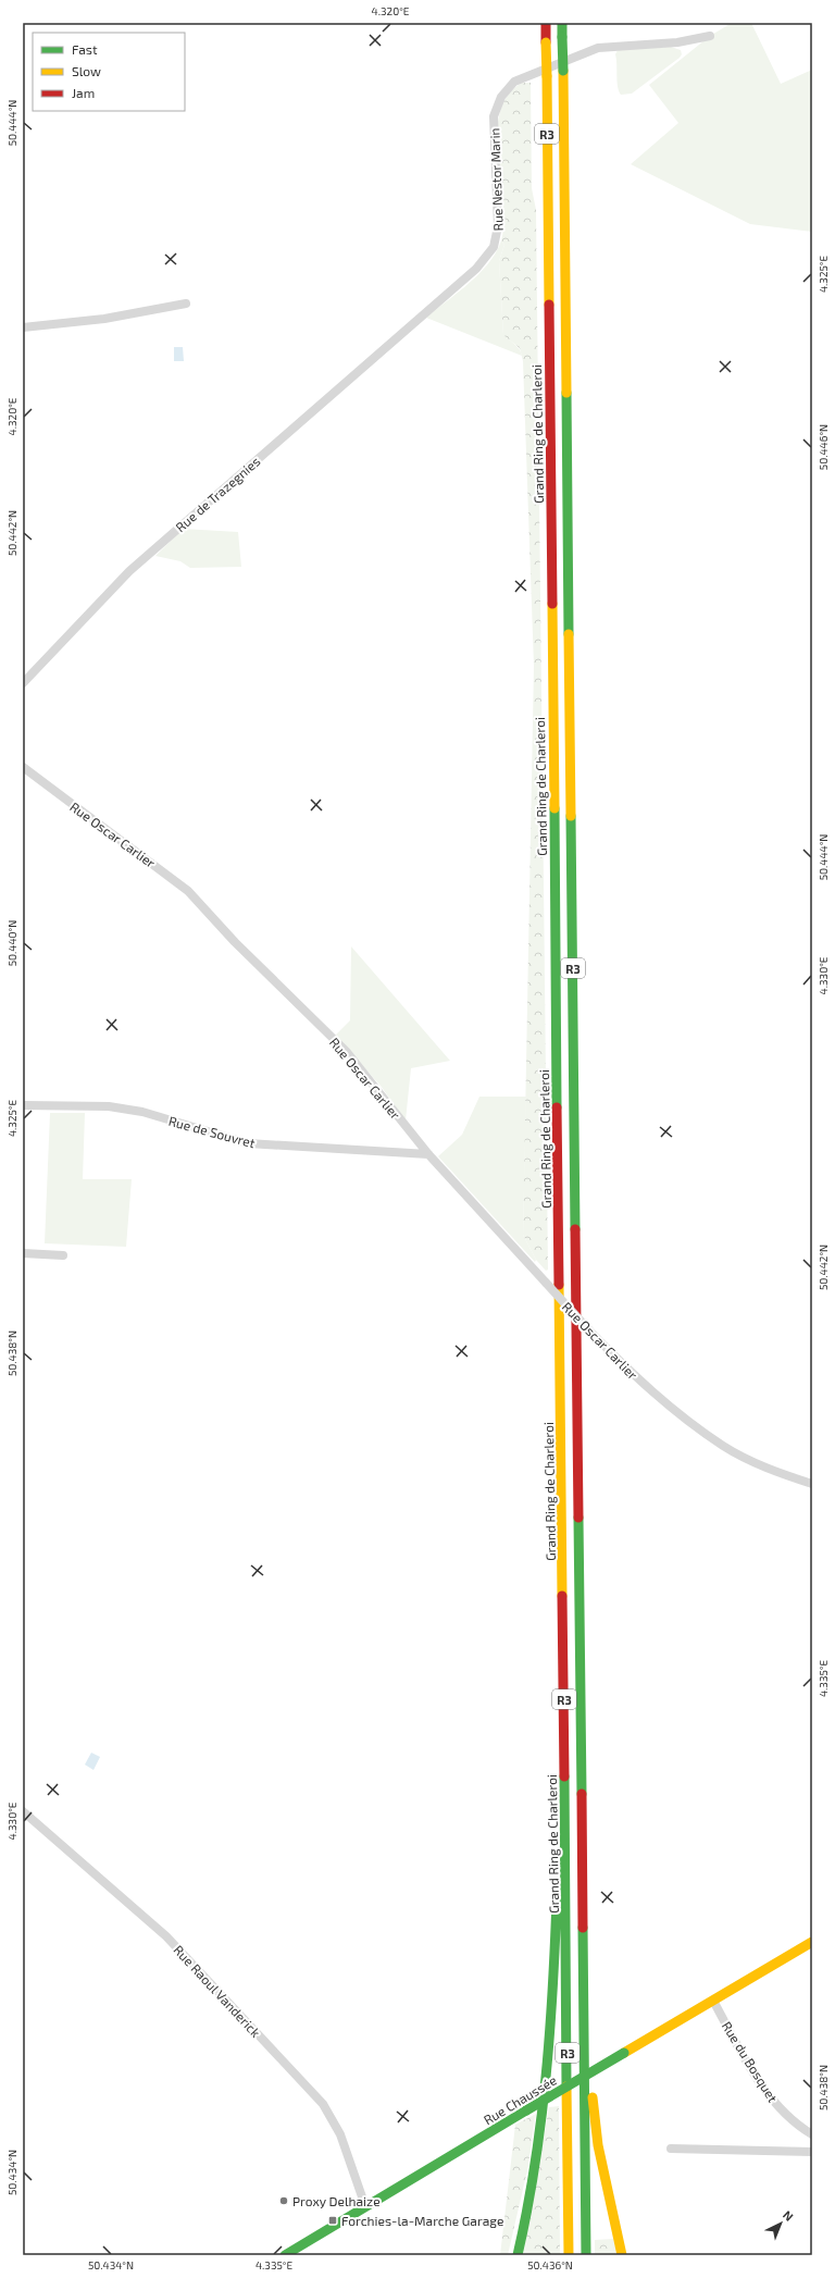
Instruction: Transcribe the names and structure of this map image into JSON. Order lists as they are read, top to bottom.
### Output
{
  "streets": {
    "main road": ["R3", "Grand Ring de Charleroi", "Rue Chaussée"],
    "street": [
      "Rue Nestor Marin",
      "Rue de Trazegnies",
      "Rue Oscar Carlier",
      "Rue de Souvret",
      "Rue Raoul Vanderick",
      "Rue du Bosquet"
    ]
  },
  "crossings": [
    ["Rue Nestor Marin", "Rue de Trazegnies"],
    ["Rue Oscar Carlier", "Rue de Souvret"],
    ["Rue Raoul Vanderick", "Rue Chaussée"],
    ["Rue du Bosquet", "Rue Chaussée"]
  ],
  "places": {
    "other": ["Proxy Delhaize"],
    "transit": ["Forchies-la-Marche Garage"]
  },
  "legend": ["Fast", "Slow", "Jam"],
  "north": "top right",
  "coordinates": [
    "4.320°E",
    "50.444°N",
    "4.325°E",
    "50.446°N",
    "50.442°N",
    "50.440°N",
    "4.330°E",
    "50.438°N",
    "4.335°E",
    "50.434°N",
    "50.436°N"
  ]
}
